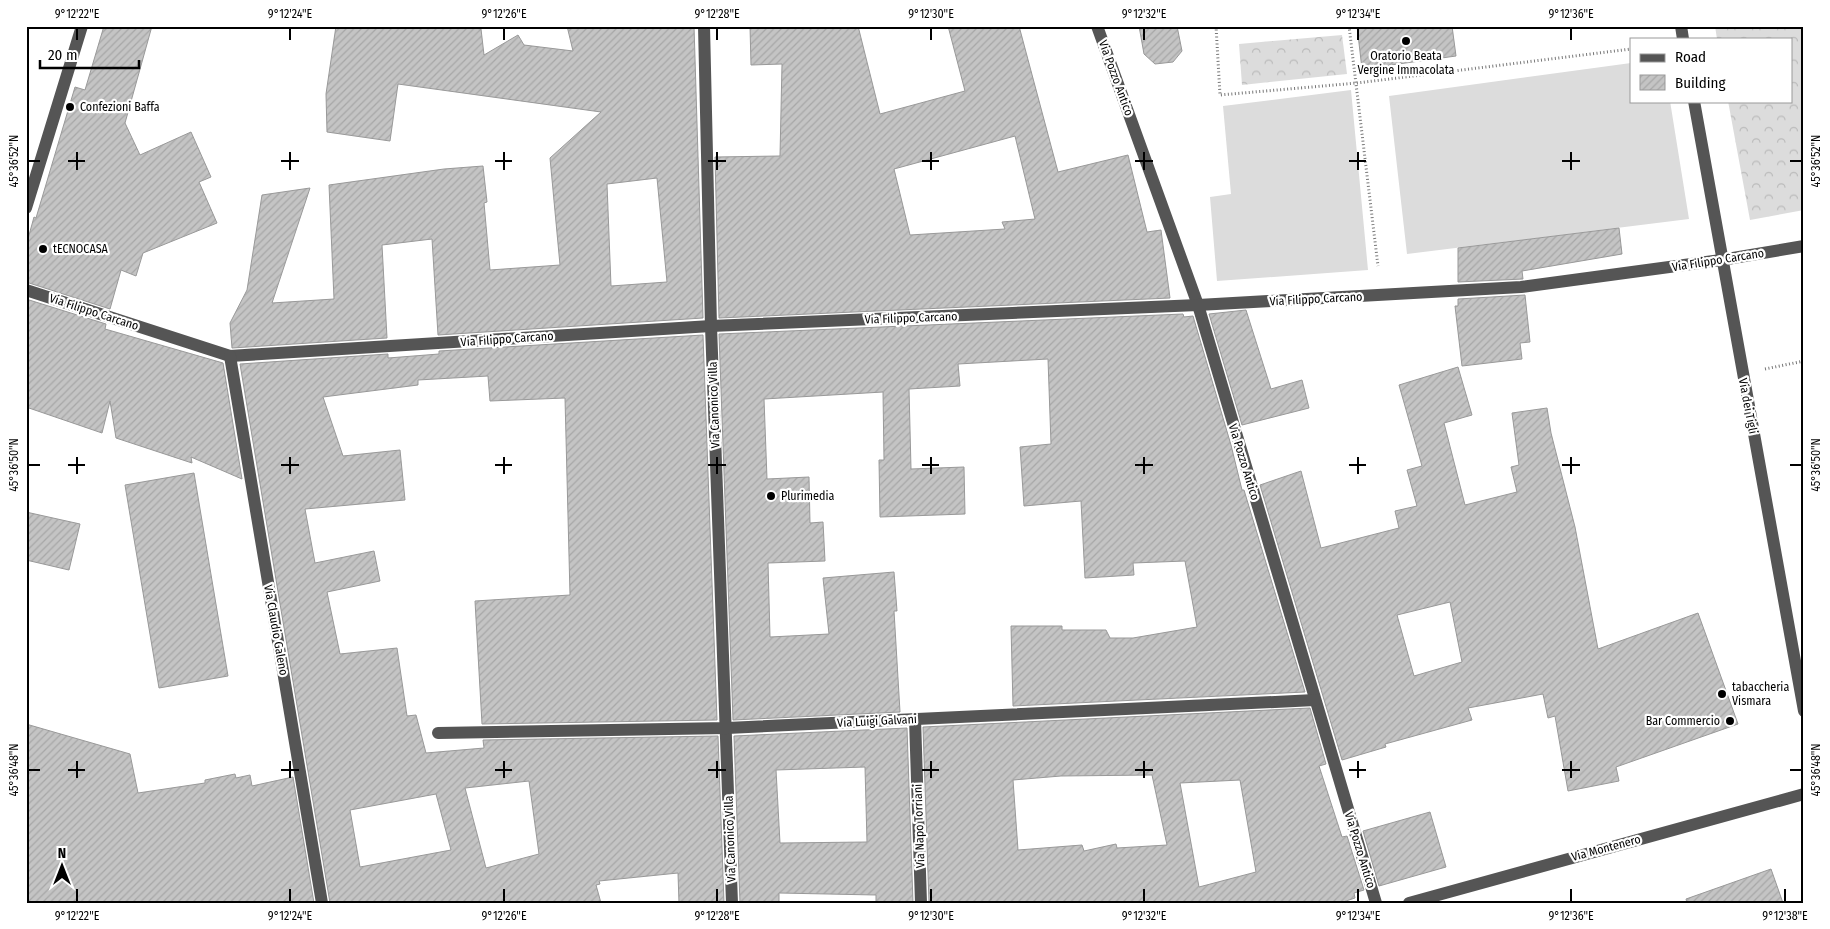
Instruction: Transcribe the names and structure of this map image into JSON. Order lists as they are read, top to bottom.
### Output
{
  "streets": {
    "street": [
      "Via Pozzo Antico",
      "Via Filippo Carcano",
      "Via Canonico Villa",
      "Via dei Tigli",
      "Via Claudio Galeno",
      "Via Luigi Galvani",
      "Via Napo Torriani",
      "Via Montenero"
    ]
  },
  "crossings": [
    ["Via Pozzo Antico", "Via Filippo Carcano"],
    ["Via Pozzo Antico", "Via Luigi Galvani"],
    ["Via Filippo Carcano", "Via Canonico Villa"],
    ["Via Filippo Carcano", "Via dei Tigli"],
    ["Via Filippo Carcano", "Via Claudio Galeno"],
    ["Via Canonico Villa", "Via Luigi Galvani"],
    ["Via Luigi Galvani", "Via Napo Torriani"]
  ],
  "places": [
    "Oratorio Beata Vergine Immacolata",
    "Confezioni Baffa",
    "tECNOCASA",
    "Plurimedia",
    "tabaccheria Vismara",
    "Bar Commercio"
  ],
  "legend": ["Road", "Building"],
  "scale_bar": "20 m",
  "north": "top",
  "coordinates": [
    "9°12'22\"E",
    "9°12'24\"E",
    "9°12'26\"E",
    "9°12'28\"E",
    "9°12'30\"E",
    "9°12'32\"E",
    "9°12'34\"E",
    "9°12'36\"E",
    "45°36'52\"N",
    "45°36'50\"N",
    "45°36'48\"N",
    "9°12'38\"E"
  ]
}
